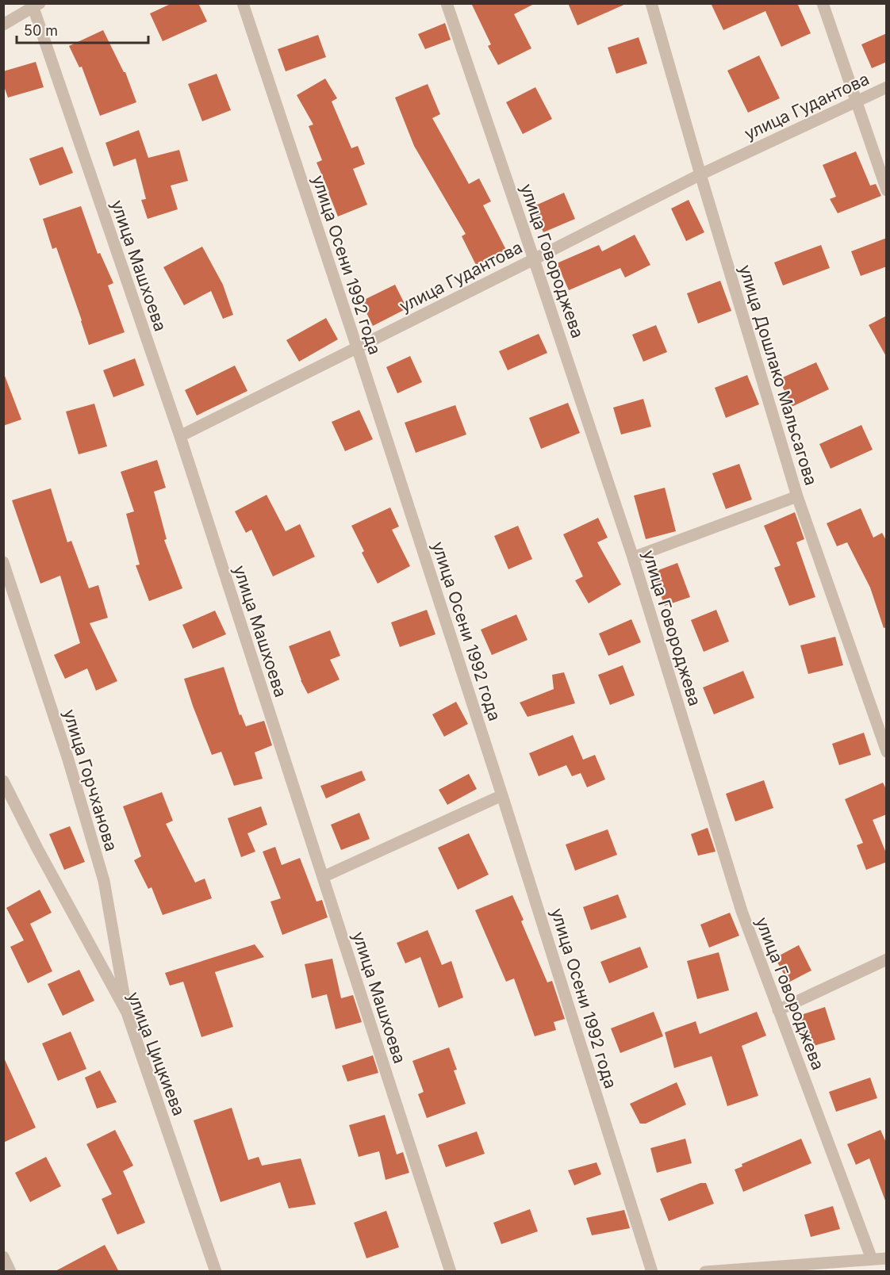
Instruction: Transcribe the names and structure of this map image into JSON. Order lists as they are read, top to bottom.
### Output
{
  "streets": {
    "street": [
      "улица Гудантова",
      "улица Говороджева",
      "улица Осени 1992 года",
      "улица Машхоева",
      "улица Дошлако Мальсагова",
      "улица Горчханова",
      "улица Цицкиева"
    ]
  },
  "crossings": [
    ["улица Гудантова", "улица Говороджева"],
    ["улица Гудантова", "улица Осени 1992 года"],
    ["улица Гудантова", "улица Машхоева"],
    ["улица Гудантова", "улица Дошлако Мальсагова"],
    ["улица Горчханова", "улица Цицкиева"]
  ],
  "scale_bar": "50 m"
}
